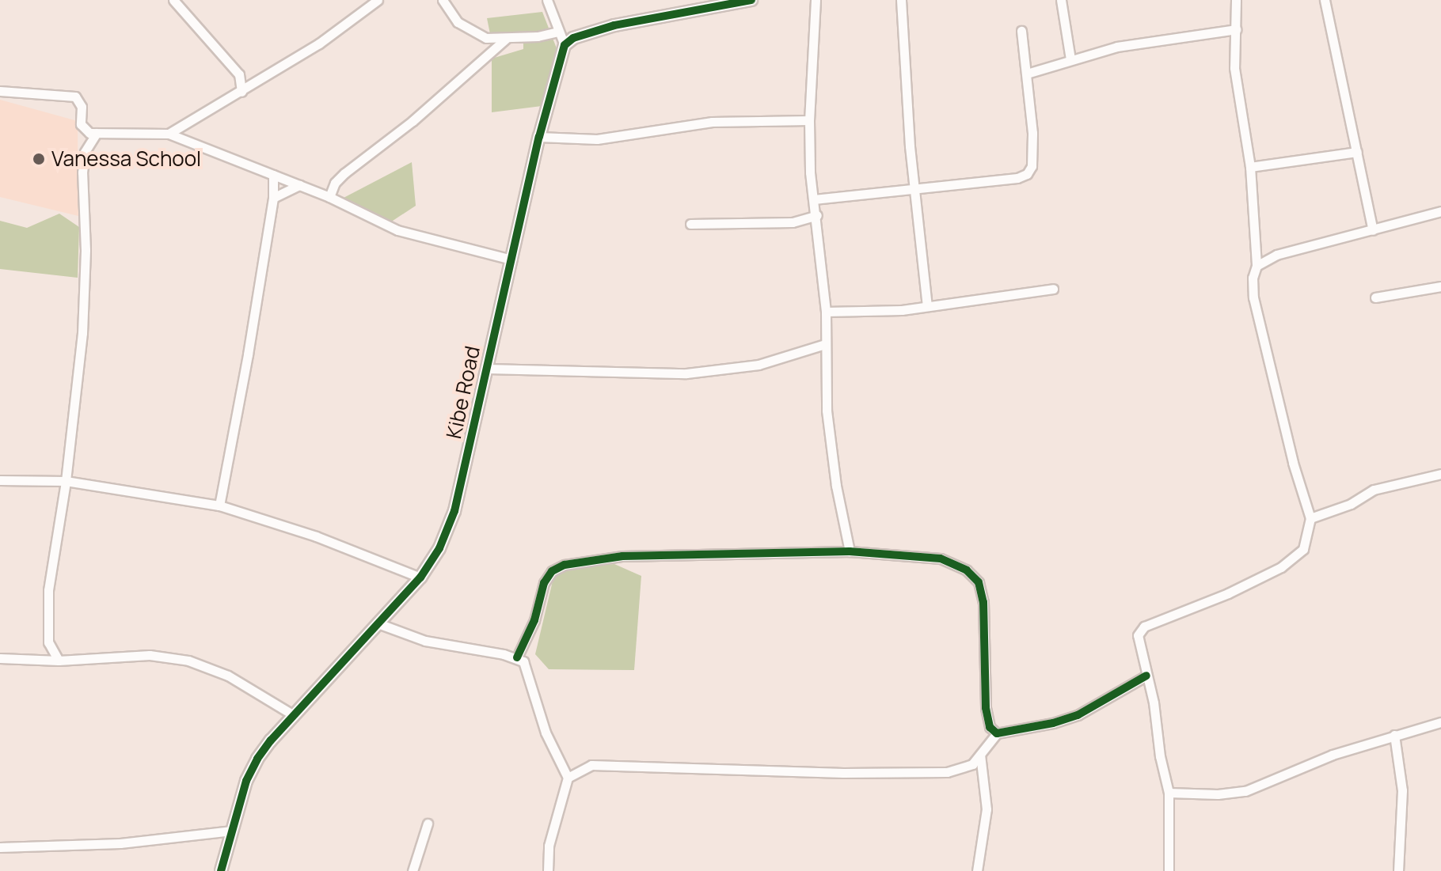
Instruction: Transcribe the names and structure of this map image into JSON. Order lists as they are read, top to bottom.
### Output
{
  "streets": {
    "street": ["Kibe Road"]
  },
  "places": ["Vanessa School"]
}
